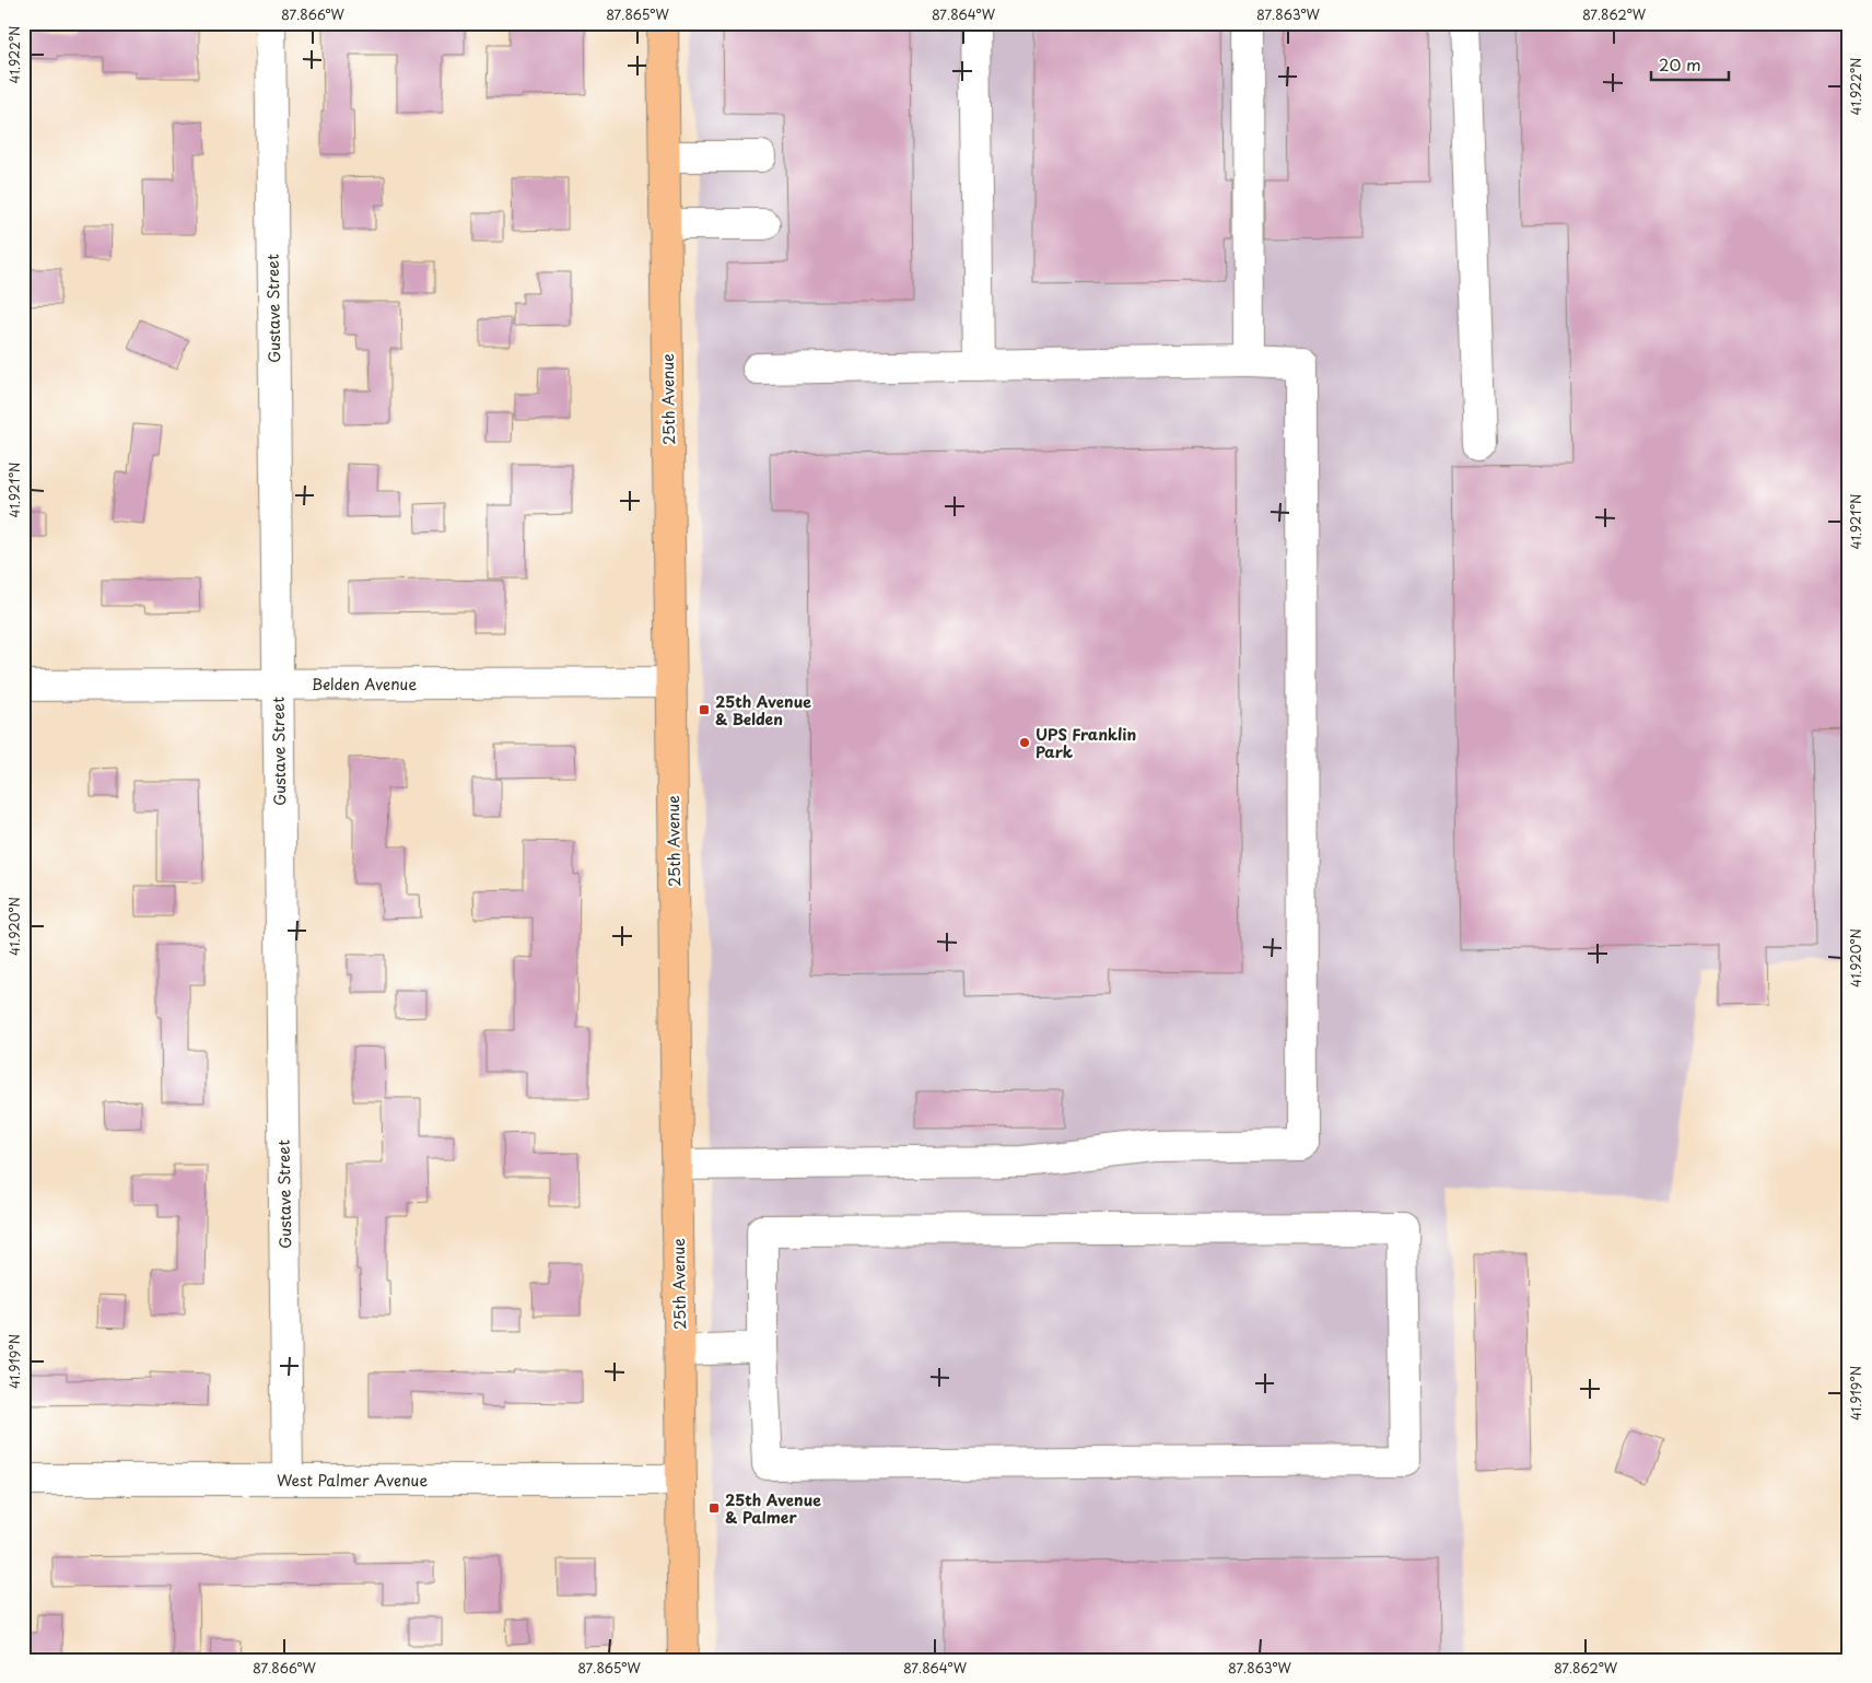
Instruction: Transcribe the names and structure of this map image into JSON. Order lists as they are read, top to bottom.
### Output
{
  "streets": {
    "main road": ["25th Avenue"],
    "street": ["Gustave Street", "Belden Avenue", "West Palmer Avenue"]
  },
  "crossings": [
    ["Gustave Street", "Belden Avenue"],
    ["Gustave Street", "West Palmer Avenue"],
    ["25th Avenue", "Belden Avenue"],
    ["25th Avenue", "West Palmer Avenue"]
  ],
  "places": {
    "transit": ["25th Avenue & Belden", "25th Avenue & Palmer"],
    "other": ["UPS Franklin Park"]
  },
  "scale_bar": "20 m",
  "coordinates": [
    "87.866°W",
    "87.865°W",
    "87.864°W",
    "87.863°W",
    "87.862°W",
    "41.922°N",
    "41.921°N",
    "41.920°N",
    "41.919°N"
  ]
}
